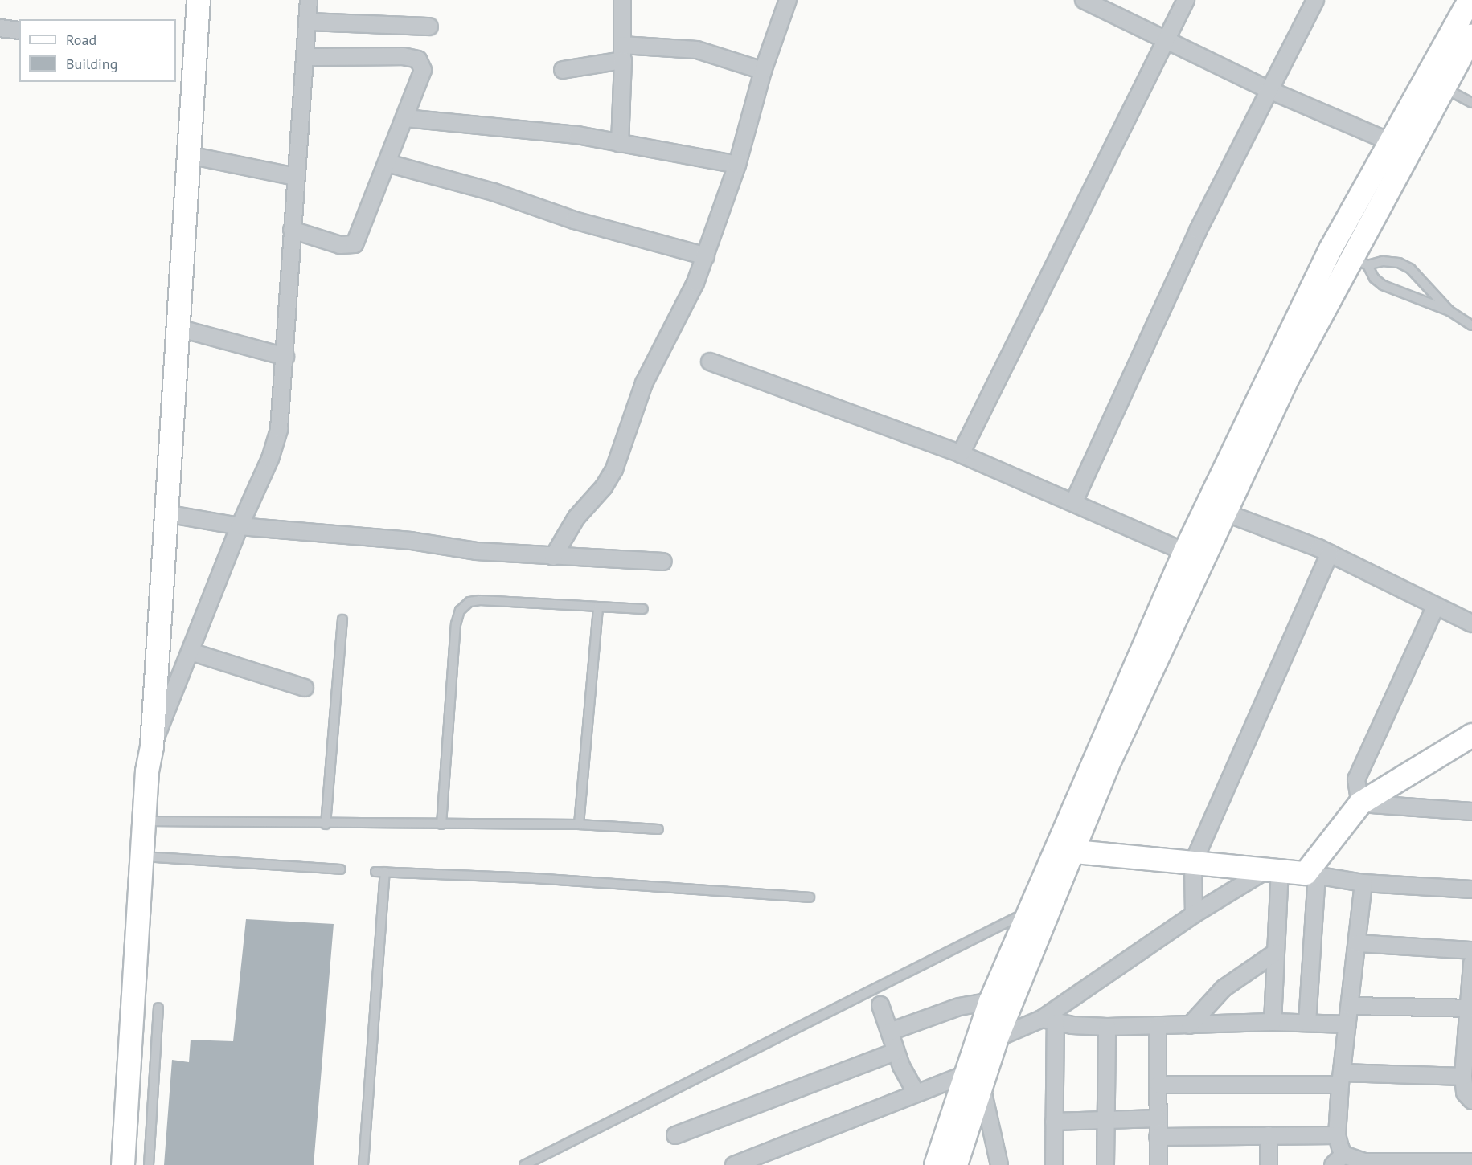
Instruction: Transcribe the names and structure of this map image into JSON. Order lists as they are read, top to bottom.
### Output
{
  "legend": ["Road", "Building"]
}
